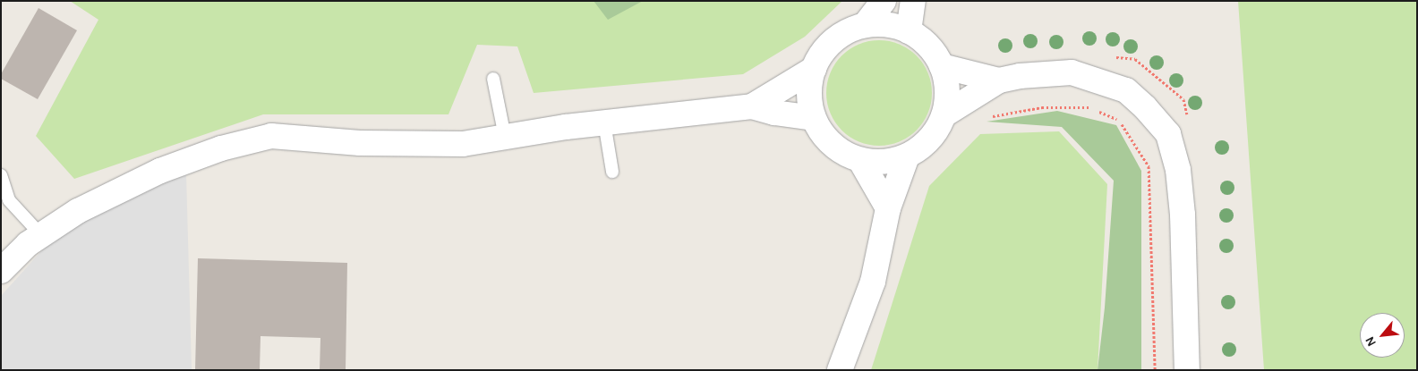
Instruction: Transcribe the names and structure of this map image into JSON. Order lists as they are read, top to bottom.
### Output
{
  "north": "bottom left"
}
